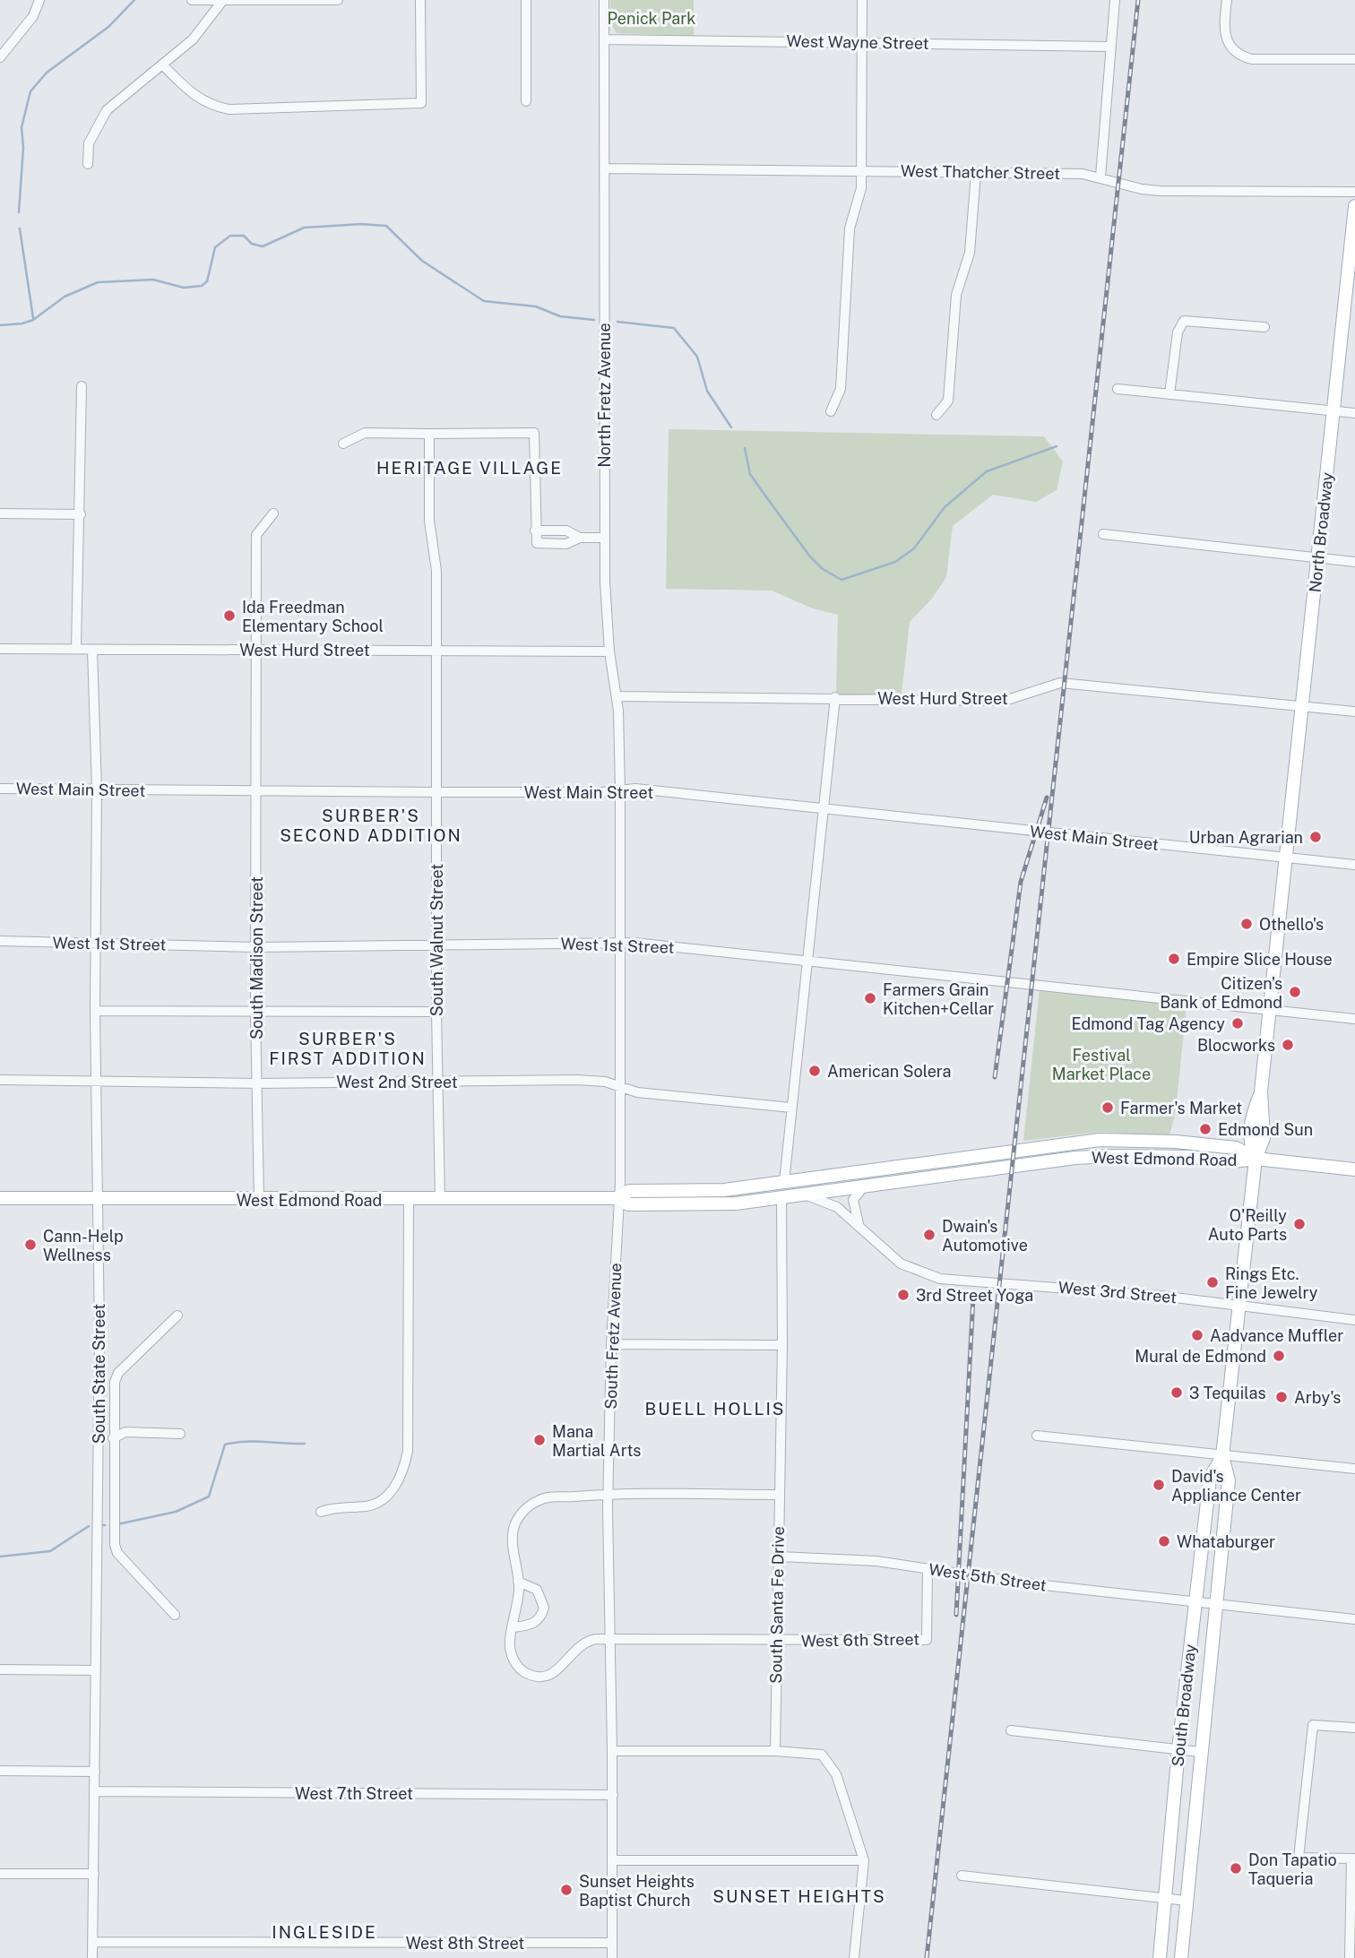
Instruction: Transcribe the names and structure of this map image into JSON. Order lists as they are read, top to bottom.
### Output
{
  "streets": {
    "main road": ["North Broadway", "West Edmond Road", "South Broadway"],
    "street": [
      "West Wayne Street",
      "West Thatcher Street",
      "North Fretz Avenue",
      "West Hurd Street",
      "West Main Street",
      "South Walnut Street",
      "West 1st Street",
      "South Madison Street",
      "West 2nd Street",
      "West 3rd Street",
      "South Fretz Avenue",
      "South State Street",
      "West 5th Street",
      "South Santa Fe Drive",
      "West 6th Street",
      "West 7th Street",
      "West 8th Street"
    ]
  },
  "crossings": [
    ["West Wayne Street", "North Fretz Avenue"],
    ["West Thatcher Street", "North Fretz Avenue"],
    ["North Fretz Avenue", "West Hurd Street"],
    ["North Fretz Avenue", "West Main Street"],
    ["North Fretz Avenue", "South Fretz Avenue"],
    ["North Broadway", "West Hurd Street"],
    ["North Broadway", "West Main Street"],
    ["North Broadway", "South Broadway"],
    ["West Hurd Street", "South Walnut Street"],
    ["West Hurd Street", "South Madison Street"],
    ["West Hurd Street", "South State Street"],
    ["West Main Street", "South Walnut Street"],
    ["West Main Street", "South Madison Street"],
    ["West Main Street", "South Fretz Avenue"],
    ["West Main Street", "South State Street"],
    ["West Main Street", "South Broadway"],
    ["South Walnut Street", "West 1st Street"],
    ["South Walnut Street", "West 2nd Street"],
    ["South Walnut Street", "West Edmond Road"],
    ["West 1st Street", "South Madison Street"],
    ["West 1st Street", "South Fretz Avenue"],
    ["West 1st Street", "South State Street"],
    ["West 1st Street", "South Broadway"],
    ["South Madison Street", "West 2nd Street"],
    ["South Madison Street", "West Edmond Road"],
    ["West 2nd Street", "South Fretz Avenue"],
    ["West 2nd Street", "South State Street"],
    ["West Edmond Road", "West 3rd Street"],
    ["West Edmond Road", "South Fretz Avenue"],
    ["West Edmond Road", "South State Street"],
    ["West Edmond Road", "South Santa Fe Drive"],
    ["West Edmond Road", "South Broadway"],
    ["West 3rd Street", "South Broadway"],
    ["South Fretz Avenue", "West 6th Street"],
    ["South Fretz Avenue", "West 7th Street"],
    ["South Fretz Avenue", "West 8th Street"],
    ["South State Street", "West 7th Street"],
    ["South State Street", "West 8th Street"],
    ["West 5th Street", "South Santa Fe Drive"],
    ["West 5th Street", "West 6th Street"],
    ["West 5th Street", "South Broadway"],
    ["South Santa Fe Drive", "West 6th Street"]
  ],
  "districts": [
    "HERITAGE VILLAGE",
    "SURBER'S SECOND ADDITION",
    "SURBER'S FIRST ADDITION",
    "BUELL HOLLIS",
    "SUNSET HEIGHTS",
    "INGLESIDE"
  ],
  "parks": ["Penick Park", "Festival Market Place"],
  "places": [
    "Ida Freedman Elementary School",
    "Urban Agrarian",
    "Othello's",
    "Empire Slice House",
    "Citizen's Bank of Edmond",
    "Farmers Grain Kitchen+Cellar",
    "Edmond Tag Agency",
    "Blocworks",
    "American Solera",
    "Farmer's Market",
    "Edmond Sun",
    "O'Reilly Auto Parts",
    "Dwain's Automotive",
    "Cann-Help Wellness",
    "Rings Etc. Fine Jewelry",
    "3rd Street Yoga",
    "Aadvance Muffler",
    "Mural de Edmond",
    "3 Tequilas",
    "Arby's",
    "Mana Martial Arts",
    "David's Appliance Center",
    "Whataburger",
    "Don Tapatio Taqueria",
    "Sunset Heights Baptist Church"
  ]
}
